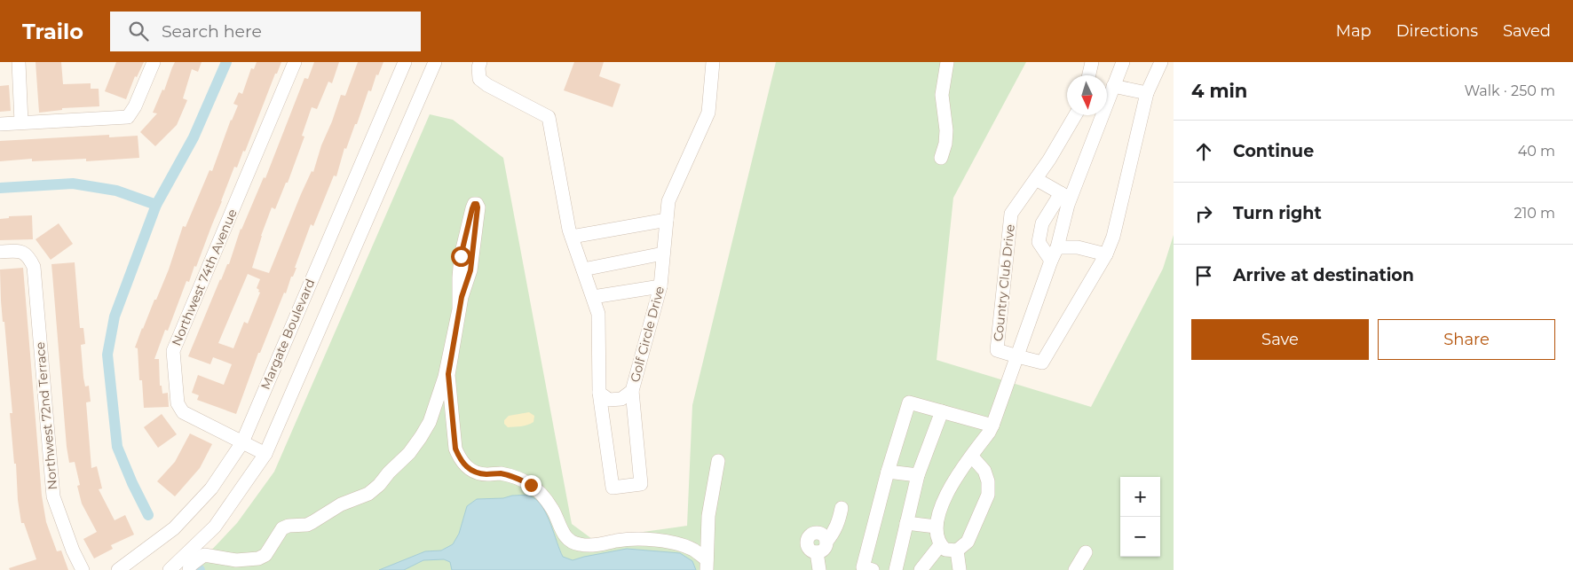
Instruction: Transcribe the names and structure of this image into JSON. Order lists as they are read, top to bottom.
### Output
{
  "streets": {
    "street": [
      "Northwest 74th Avenue",
      "Country Club Drive",
      "Margate Boulevard",
      "Golf Circle Drive",
      "Northwest 72nd Terrace"
    ]
  },
  "crossings": [
    ["Northwest 74th Avenue", "Margate Boulevard"]
  ],
  "north": "bottom",
  "page": {
    "header": "Trailo",
    "search": "Search here",
    "nav": ["Map", "Directions", "Saved"],
    "heading": ["4 min", "Walk · 250 m"],
    "list": [
      ["Continue", "40 m"],
      ["Turn right", "210 m"],
      "Arrive at destination"
    ],
    "buttons": ["Save", "Share"],
    "map_buttons": ["+", "−"]
  }
}
